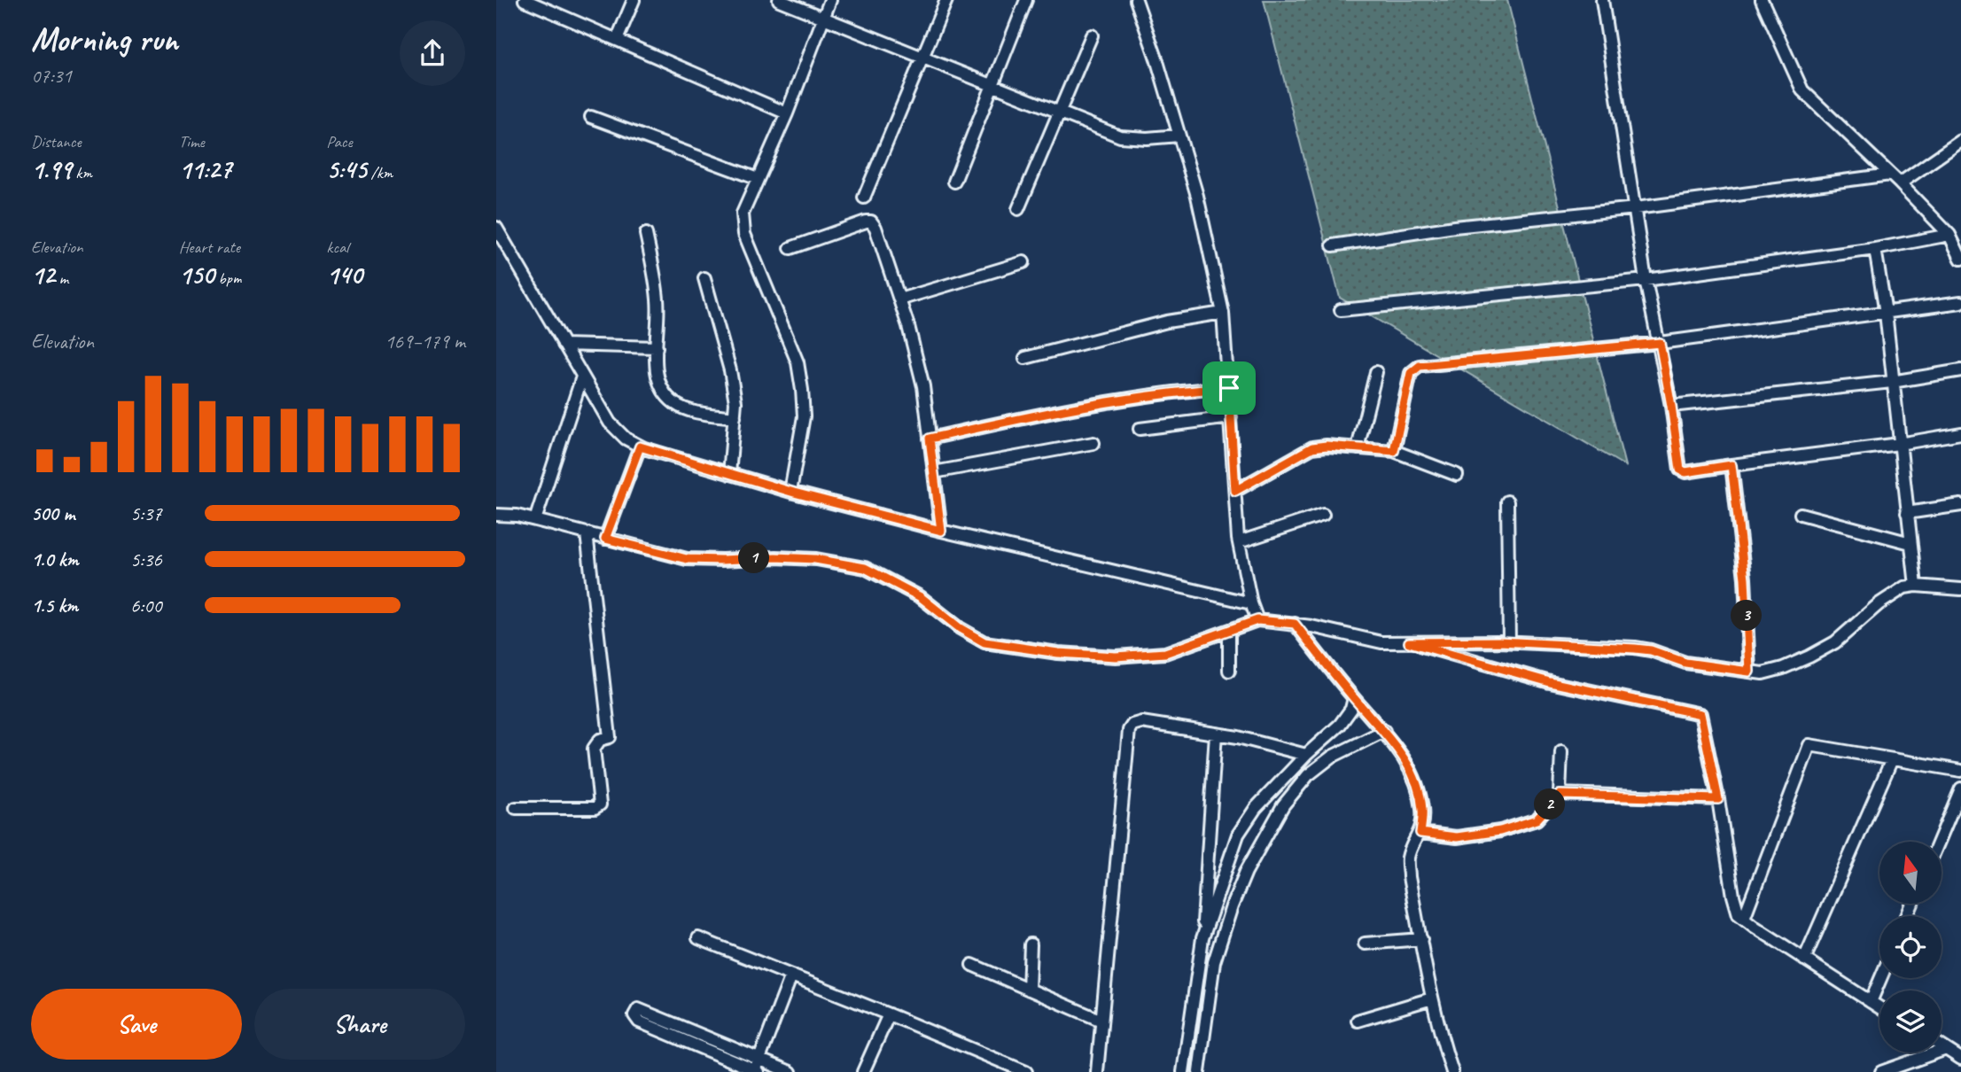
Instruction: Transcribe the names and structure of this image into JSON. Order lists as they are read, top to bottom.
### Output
{
  "north": "top",
  "page": {
    "heading": ["Morning run", "07:31"],
    "stats": [
      ["Distance", "1.99 km"],
      ["Time", "11:27"],
      ["Pace", "5:45 /km"],
      ["Elevation", "12 m"],
      ["Heart rate", "150 bpm"],
      ["kcal", "140"]
    ],
    "chart": ["Elevation", "169–179 m"],
    "list": [
      {
        "name": "500 m",
        "note": "5:37"
      },
      {
        "name": "1.0 km",
        "note": "5:36"
      },
      {
        "name": "1.5 km",
        "note": "6:00"
      }
    ],
    "pins": ["1", "3", "2"],
    "buttons": ["Save", "Share"]
  }
}
